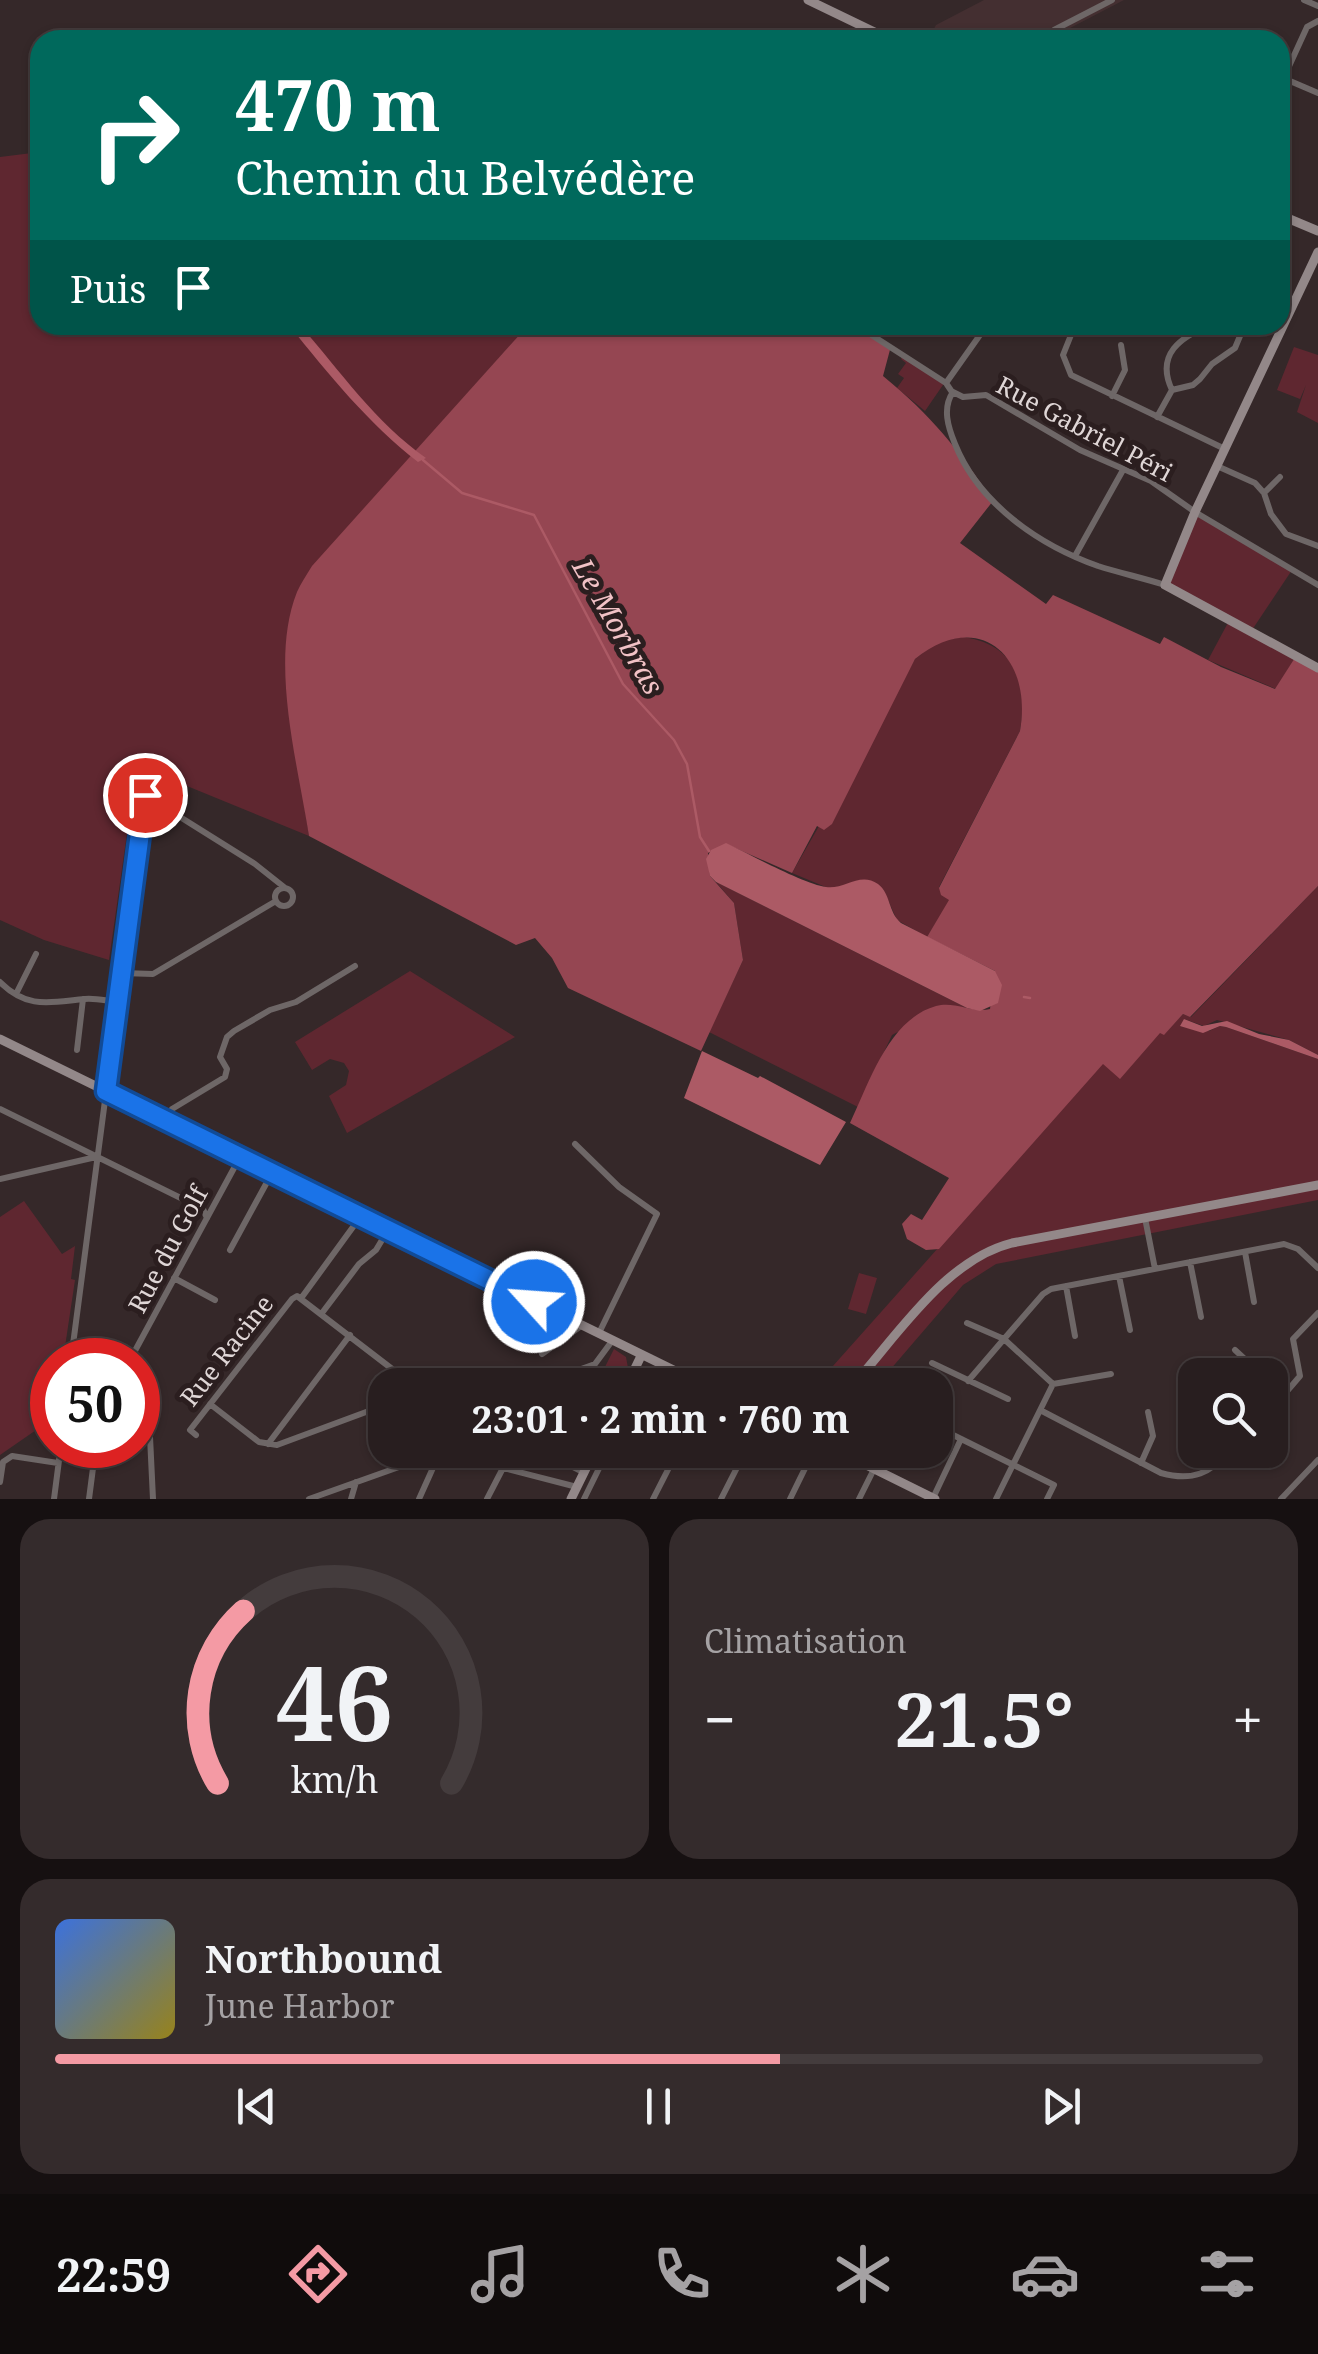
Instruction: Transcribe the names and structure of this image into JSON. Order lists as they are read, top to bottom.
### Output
{
  "streets": {
    "street": ["Rue Gabriel Péri", "Rue du Golf", "Rue Racine"]
  },
  "water": ["Le Morbras"],
  "page": {
    "turn": ["470 m", "Chemin du Belvédère"],
    "then": "Puis",
    "limit": "50",
    "trip": "23:01 · 2 min · 760 m",
    "tile": "Climatisation",
    "heat": ["−", "21.5°", "+"],
    "song": ["Northbound", "June Harbor"],
    "tabs": "22:59",
    "gauge": ["46", "km/h"]
  }
}
